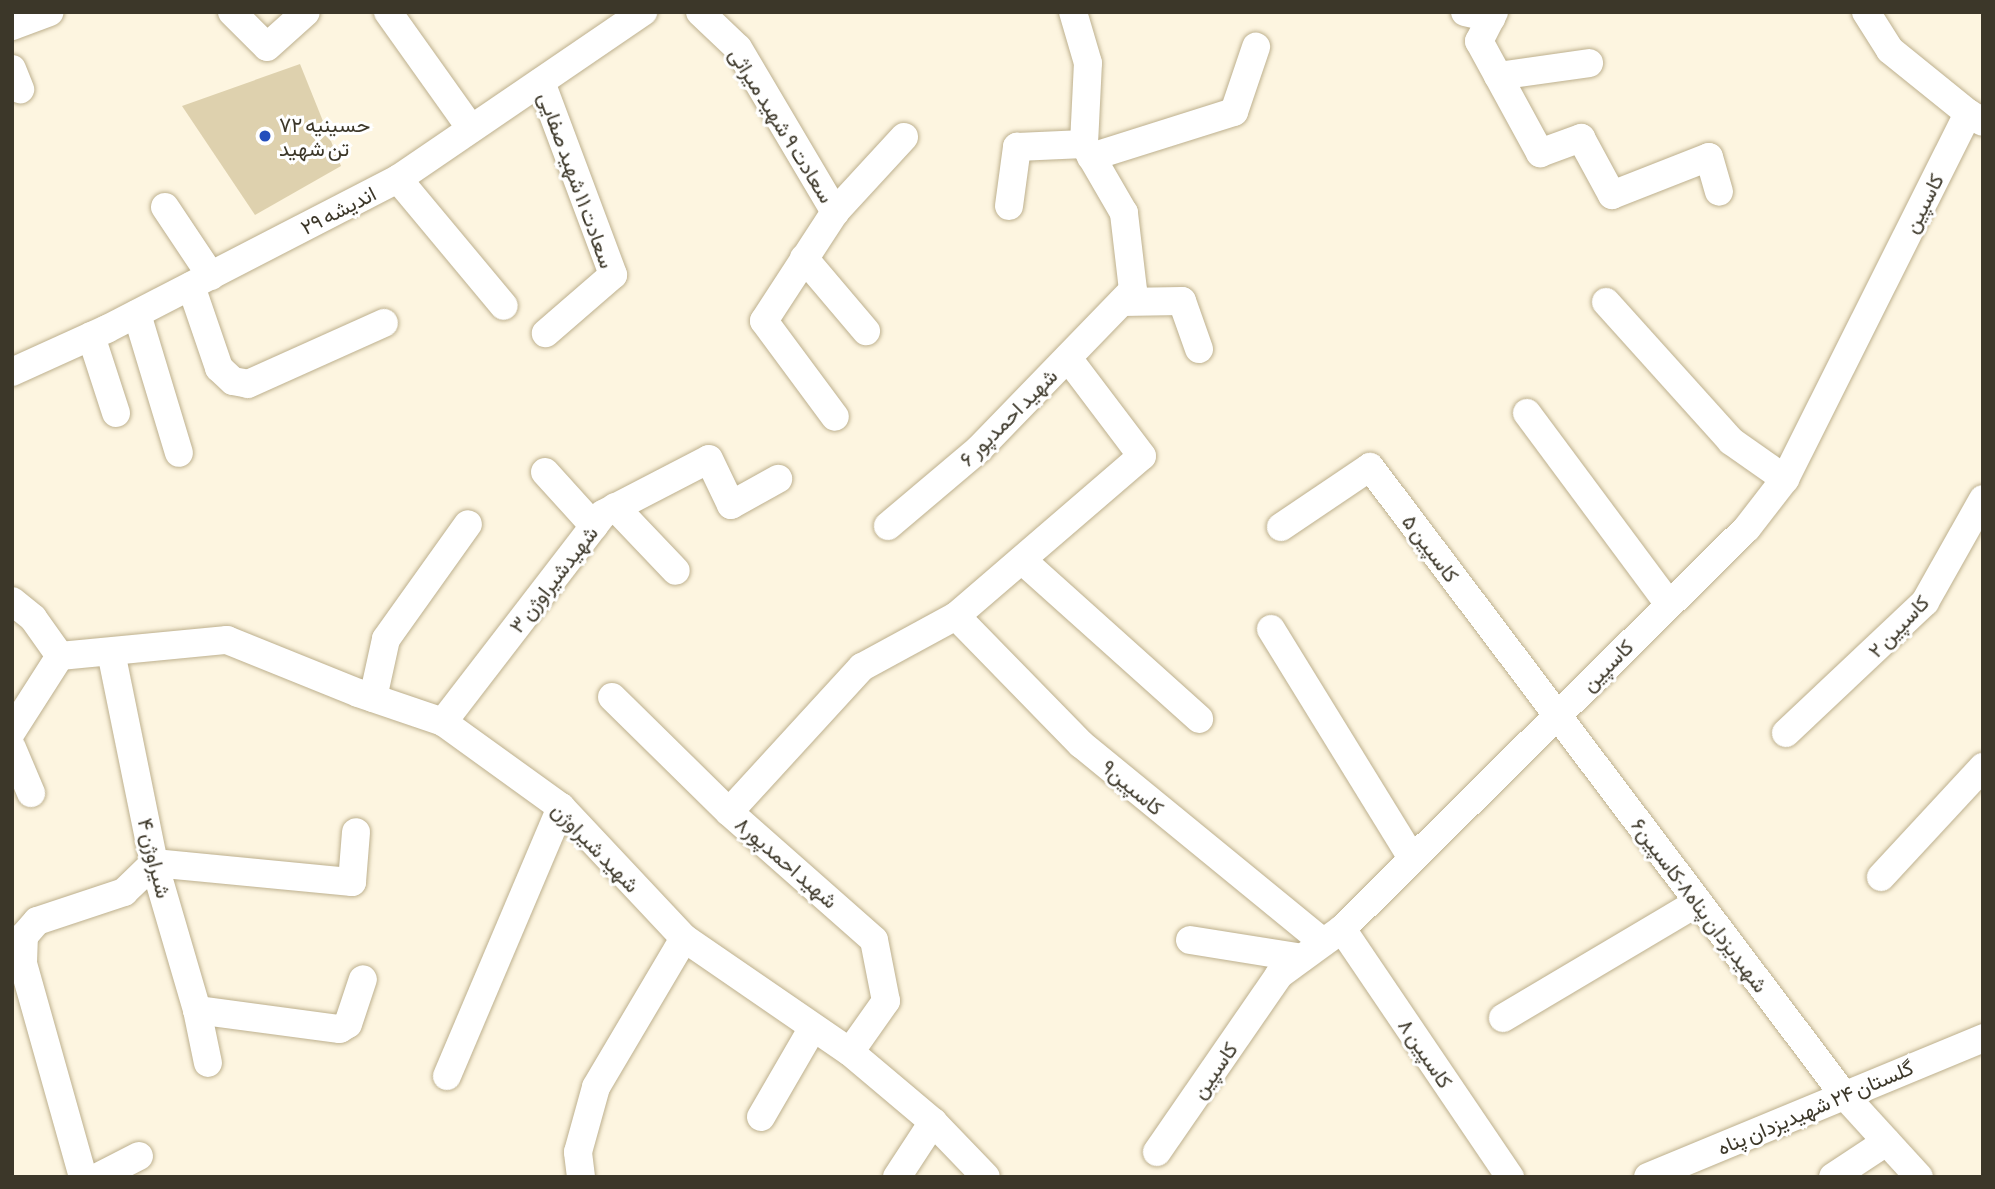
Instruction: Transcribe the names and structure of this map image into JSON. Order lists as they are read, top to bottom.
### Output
{
  "streets": {
    "street": [
      "سعادت ۹ شهید میراثی",
      "سعادت ۱۱ شهید صفایی",
      "کاسپین",
      "اندیشه ۲۹",
      "شهید احمدپور ۶",
      "کاسپین ۵",
      "شهیدشیراوژن ۳",
      "کاسپین ۲",
      "کاسپین۹",
      "شهید شیراوژن",
      "شیراوژن ۴",
      "شهید احمدپور۸",
      "شهیدیزدان پناه۸-کاسپین۶",
      "کاسپین ۸",
      "گلستان ۲۴ شهیدیزدان پناه"
    ]
  },
  "crossings": [
    ["سعادت ۱۱ شهید صفایی", "اندیشه ۲۹"],
    ["کاسپین", "کاسپین ۵"],
    ["کاسپین", "کاسپین۹"],
    ["کاسپین", "شهیدیزدان پناه۸-کاسپین۶"],
    ["کاسپین", "کاسپین ۸"],
    ["کاسپین ۵", "شهیدیزدان پناه۸-کاسپین۶"],
    ["شهیدشیراوژن ۳", "شهید شیراوژن"],
    ["کاسپین۹", "کاسپین ۸"],
    ["شهید شیراوژن", "شیراوژن ۴"],
    ["شهید شیراوژن", "شهید احمدپور۸"],
    ["شهیدیزدان پناه۸-کاسپین۶", "گلستان ۲۴ شهیدیزدان پناه"]
  ],
  "places": ["حسینیه ۷۲ تن شهید"]
}
